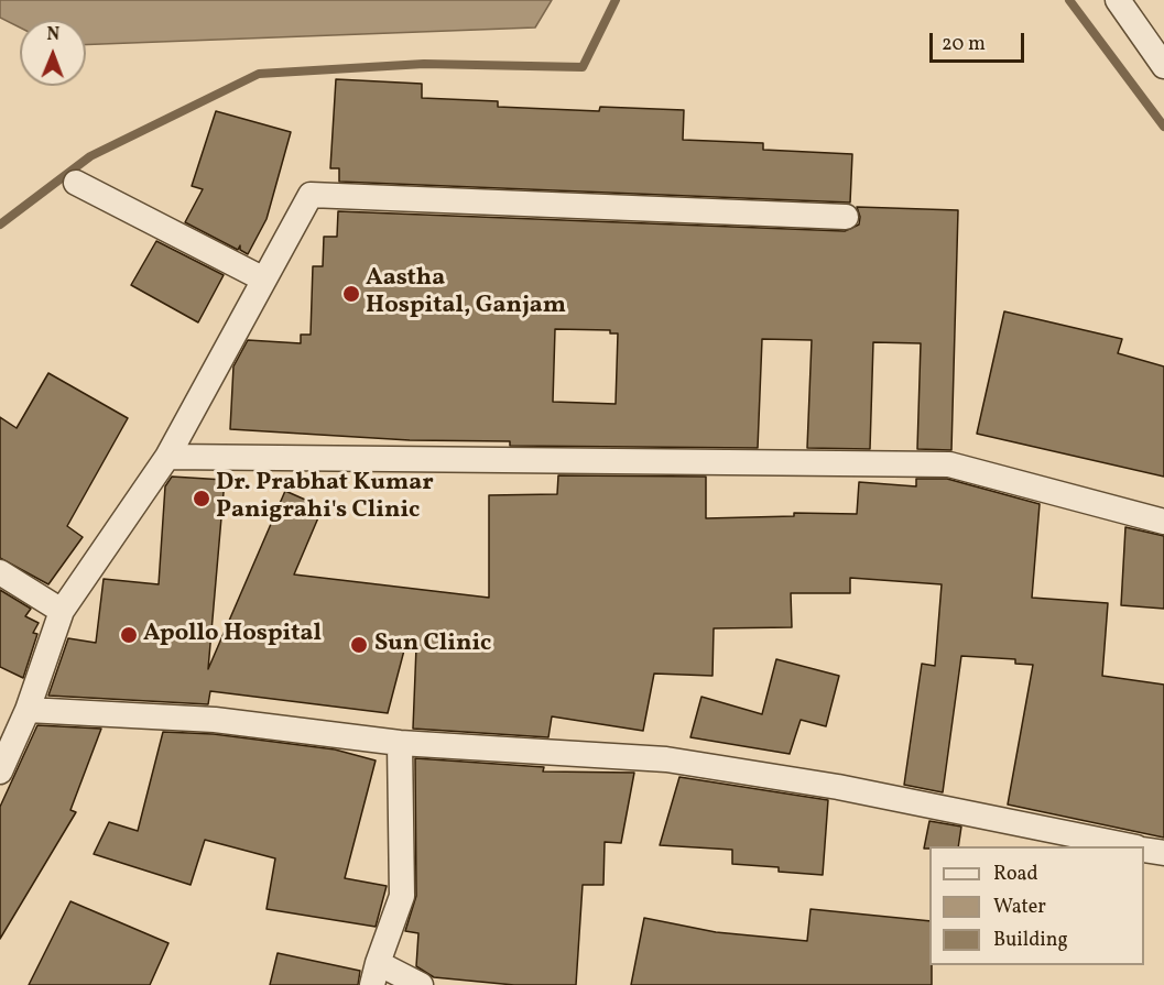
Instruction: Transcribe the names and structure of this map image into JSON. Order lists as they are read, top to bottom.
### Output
{
  "places": [
    "Aastha Hospital, Ganjam",
    "Dr. Prabhat Kumar Panigrahi's Clinic",
    "Apollo Hospital",
    "Sun Clinic"
  ],
  "legend": ["Road", "Water", "Building"],
  "scale_bar": "20 m",
  "north": "top"
}
